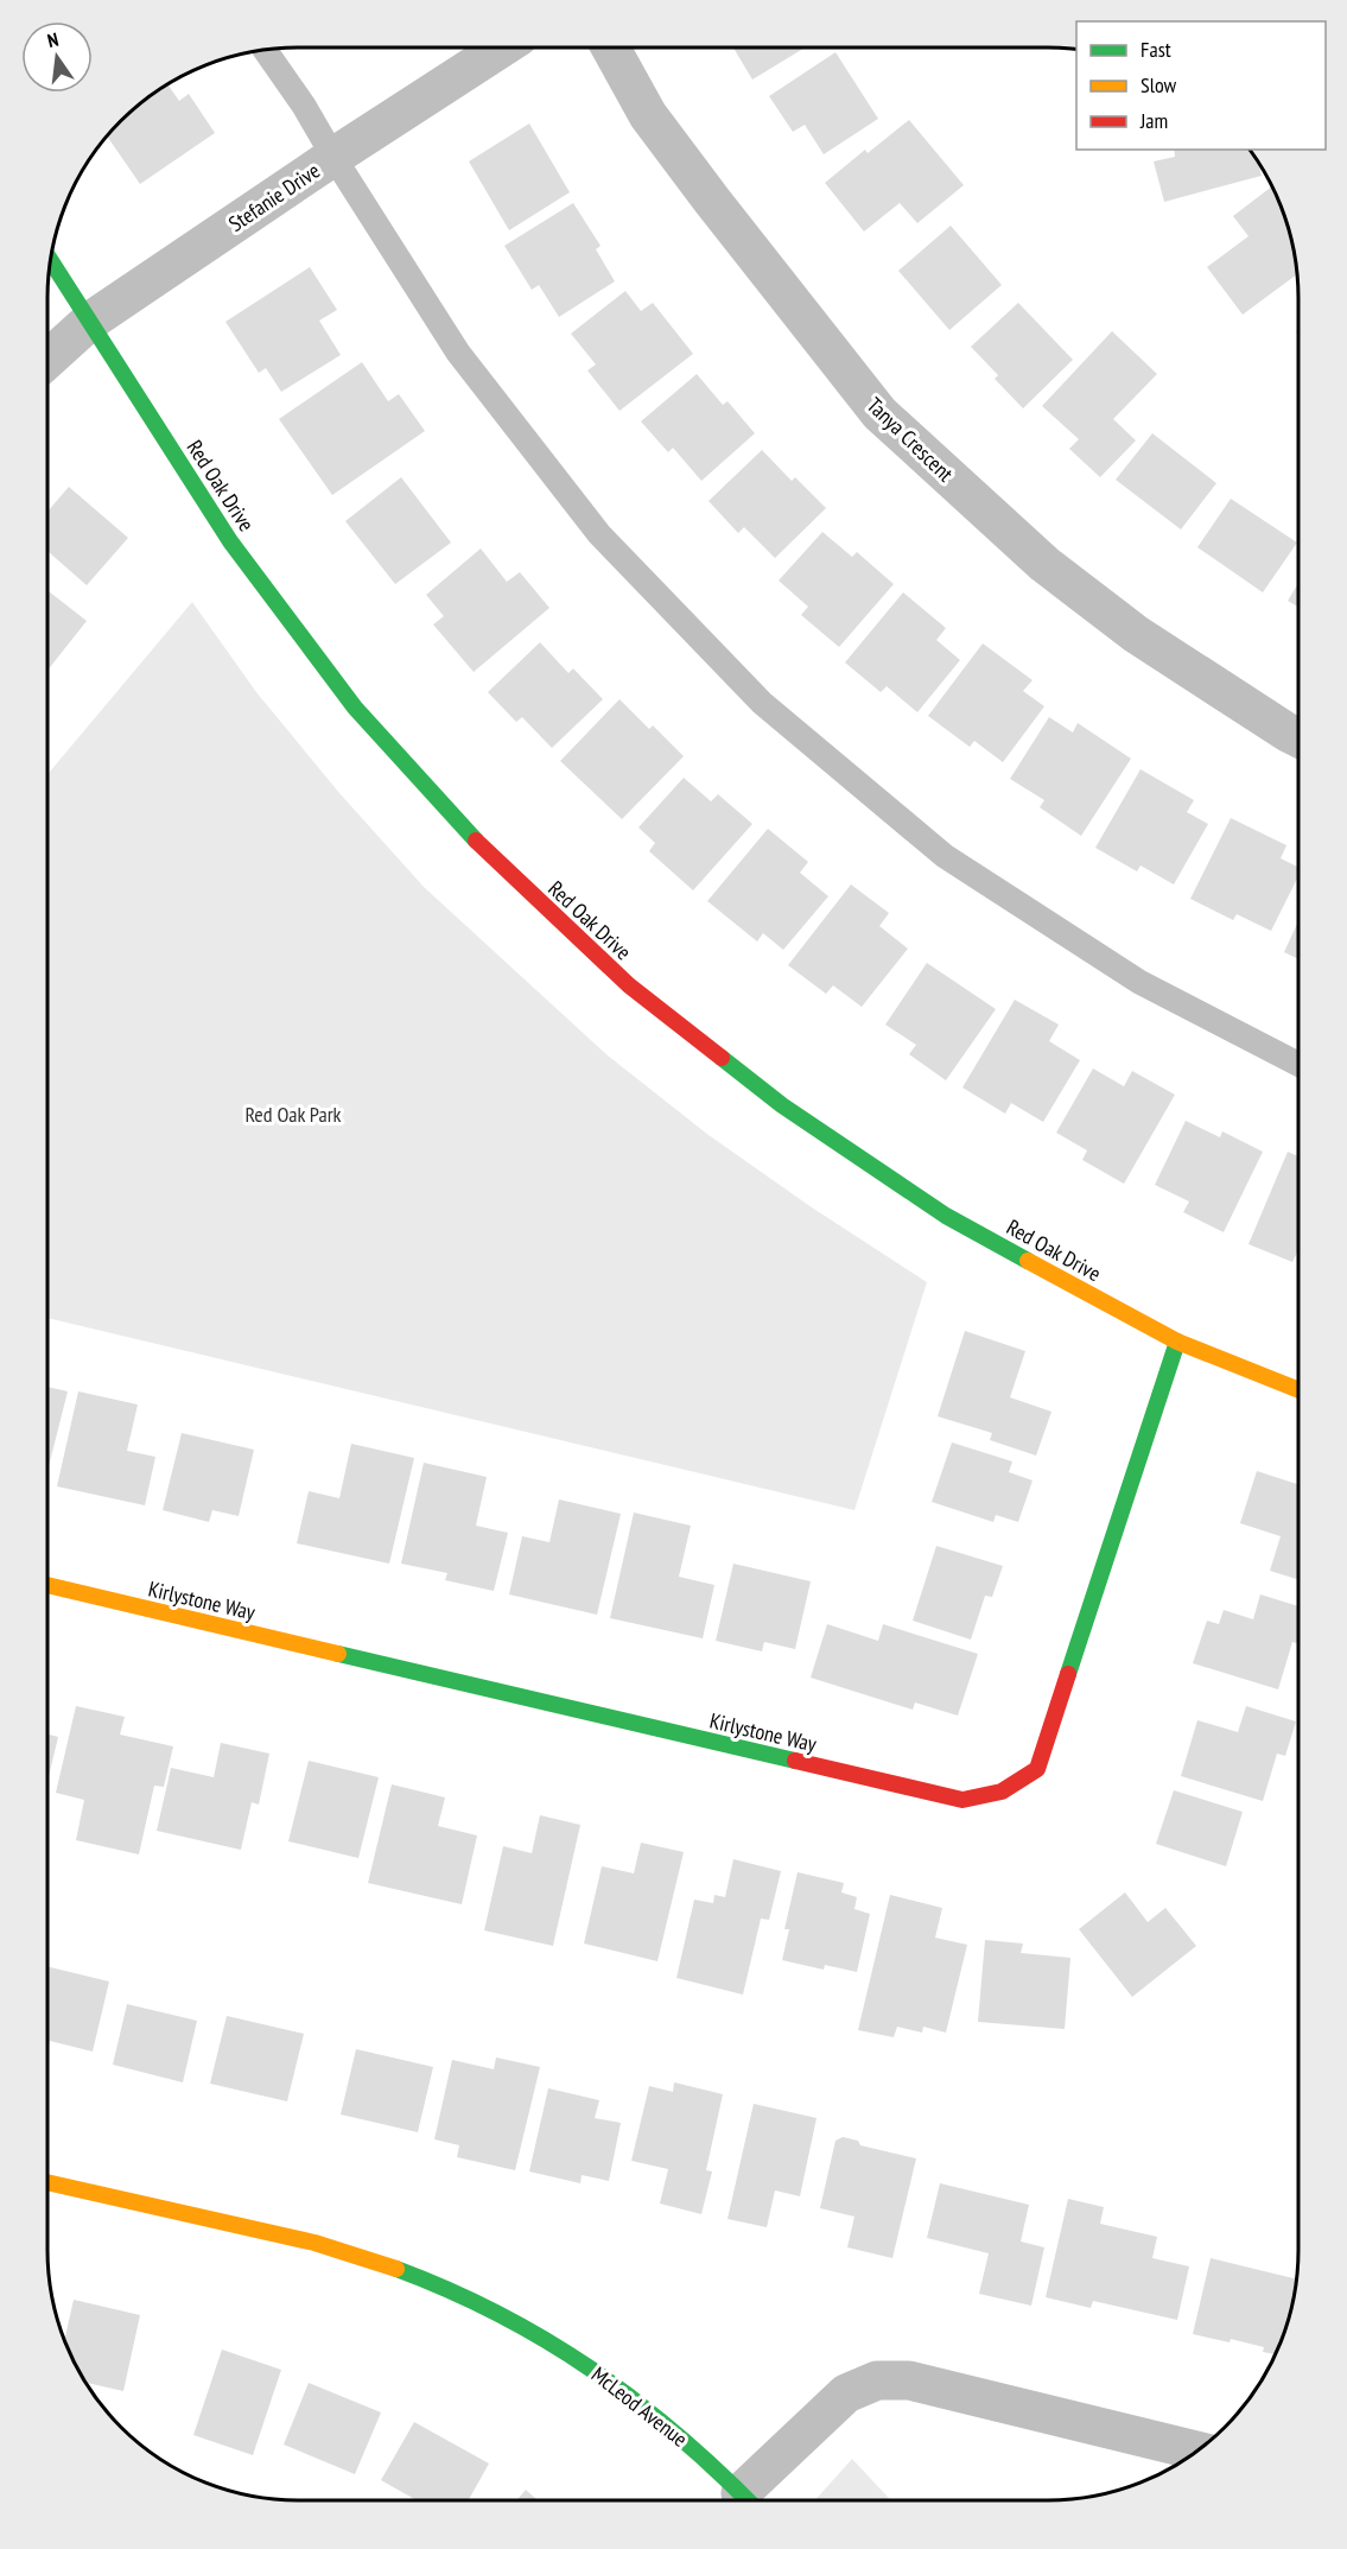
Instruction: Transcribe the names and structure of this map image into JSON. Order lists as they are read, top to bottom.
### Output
{
  "streets": {
    "street": [
      "Stefanie Drive",
      "Tanya Crescent",
      "Red Oak Drive",
      "Kirlystone Way",
      "McLeod Avenue"
    ]
  },
  "crossings": [
    ["Stefanie Drive", "Red Oak Drive"],
    ["Red Oak Drive", "Kirlystone Way"]
  ],
  "parks": ["Red Oak Park"],
  "legend": ["Fast", "Slow", "Jam"],
  "north": "top"
}
